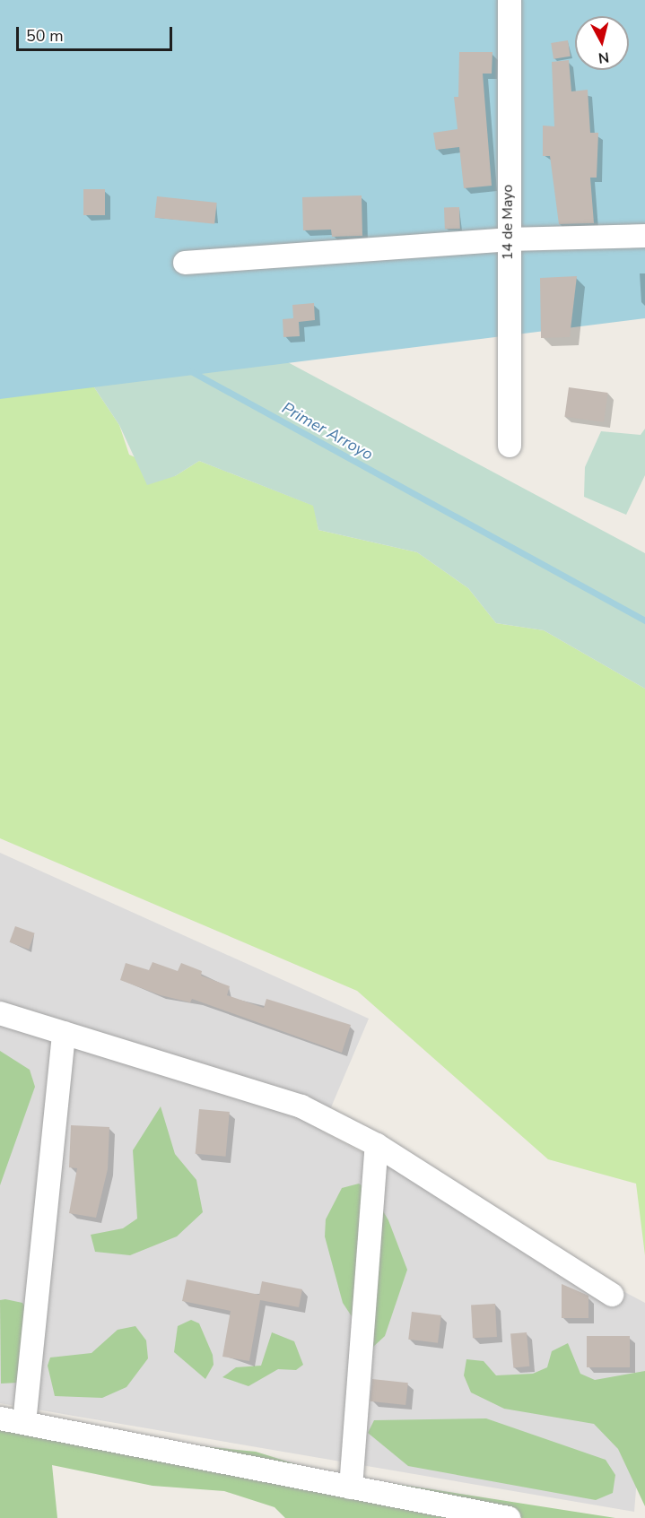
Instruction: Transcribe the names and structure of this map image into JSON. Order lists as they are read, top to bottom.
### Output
{
  "streets": {
    "street": ["14 de Mayo"]
  },
  "water": ["Primer Arroyo"],
  "scale_bar": "50 m",
  "north": "bottom"
}
